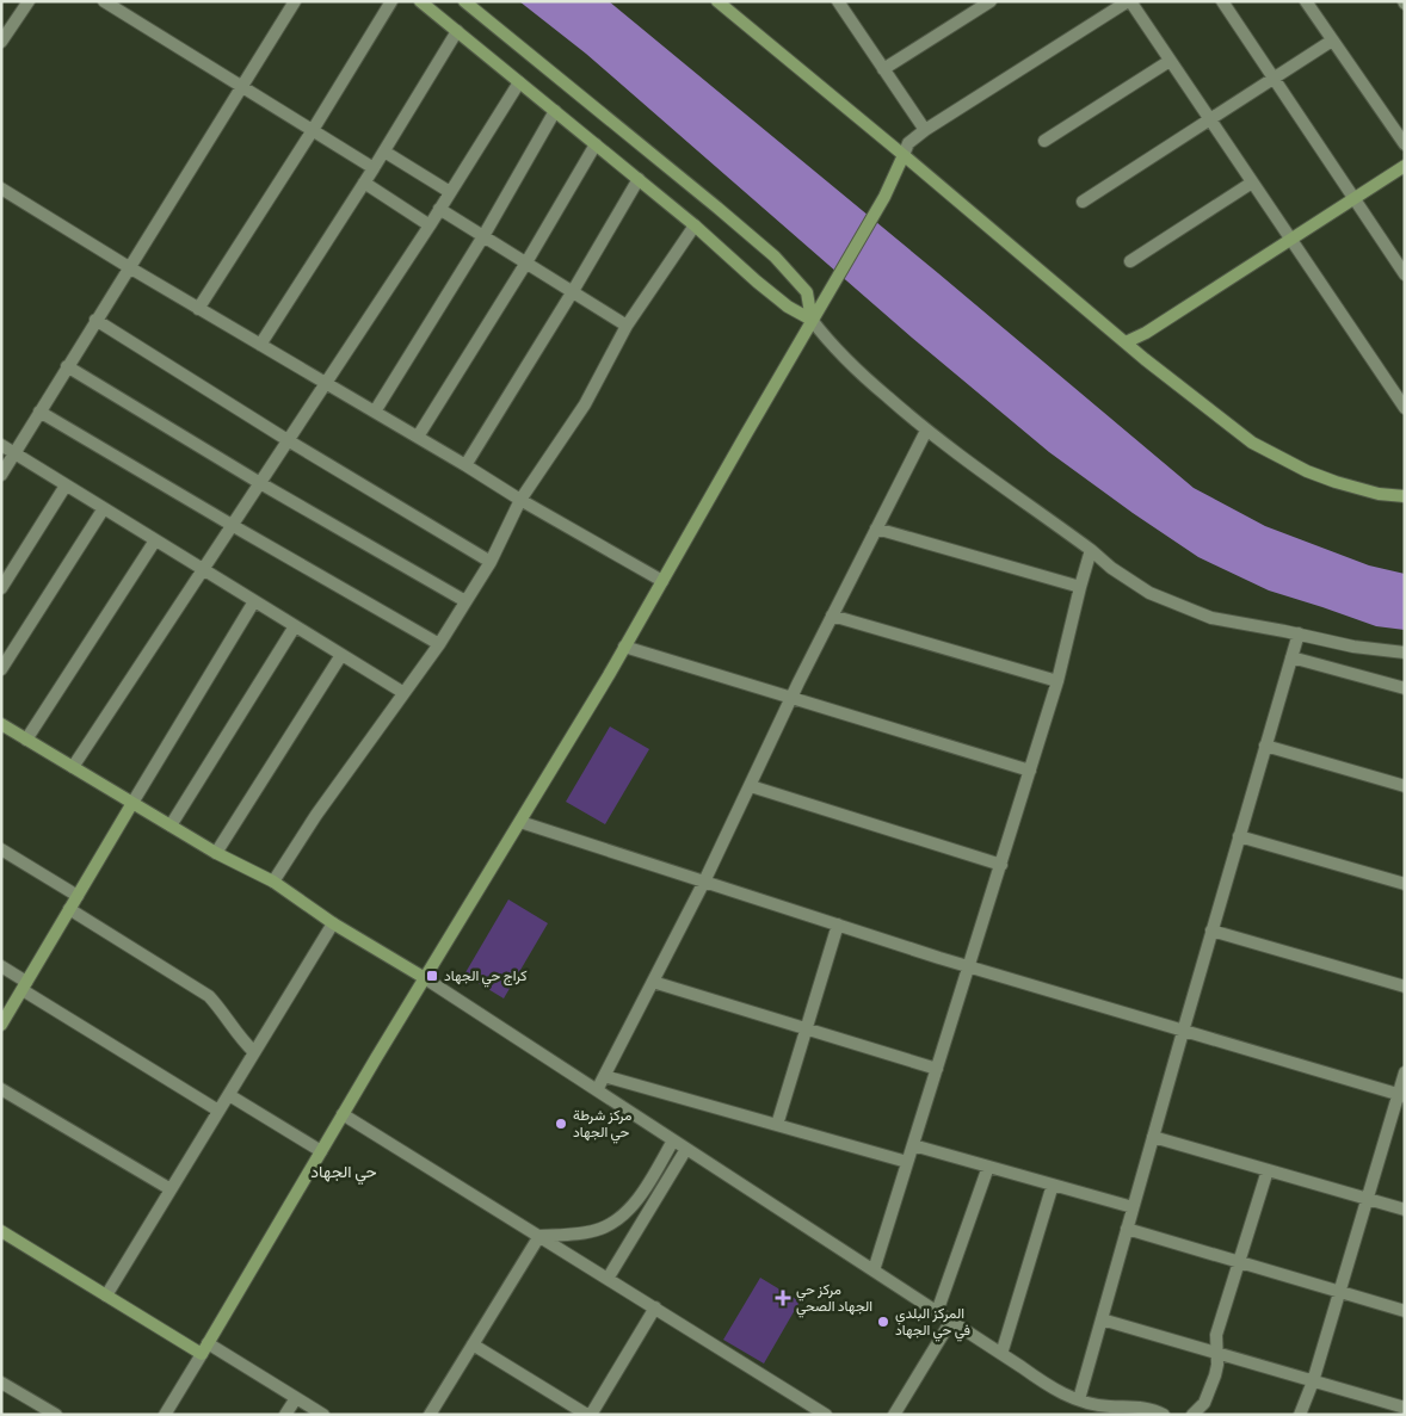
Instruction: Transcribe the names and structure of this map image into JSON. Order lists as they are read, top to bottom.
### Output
{
  "districts": ["حي الجهاد"],
  "places": {
    "transit": ["كراج حي الجهاد"],
    "other": ["مركز شرطة حي الجهاد", "المركز البلدي في حي الجهاد"],
    "health": ["مركز حي الجهاد الصحي"]
  }
}
